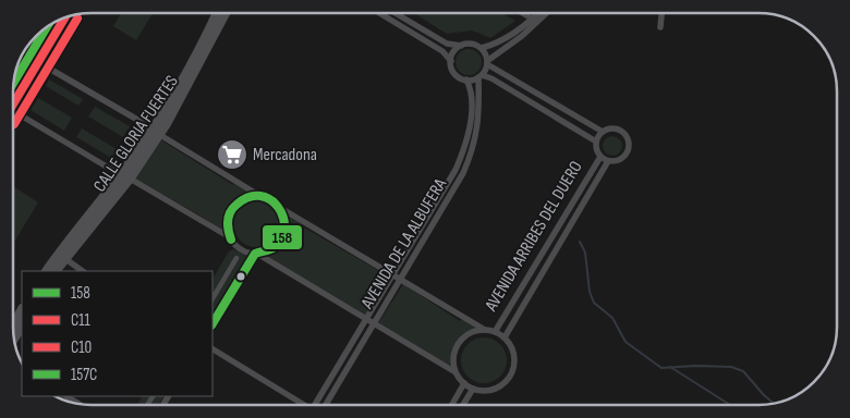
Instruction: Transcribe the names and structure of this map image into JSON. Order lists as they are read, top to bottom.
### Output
{
  "streets": {
    "main road": ["CALLE GLORIA FUERTES"],
    "street": ["AVENIDA ARRIBES DEL DUERO", "AVENIDA DE LA ALBUFERA"]
  },
  "places": {
    "supermarket": ["Mercadona"]
  },
  "lines": [
    "transit line C10",
    "transit line C11",
    "transit line 157C",
    "transit line 158"
  ],
  "legend": [
    "158",
    "C11",
    "C10",
    "157C"
  ]
}
